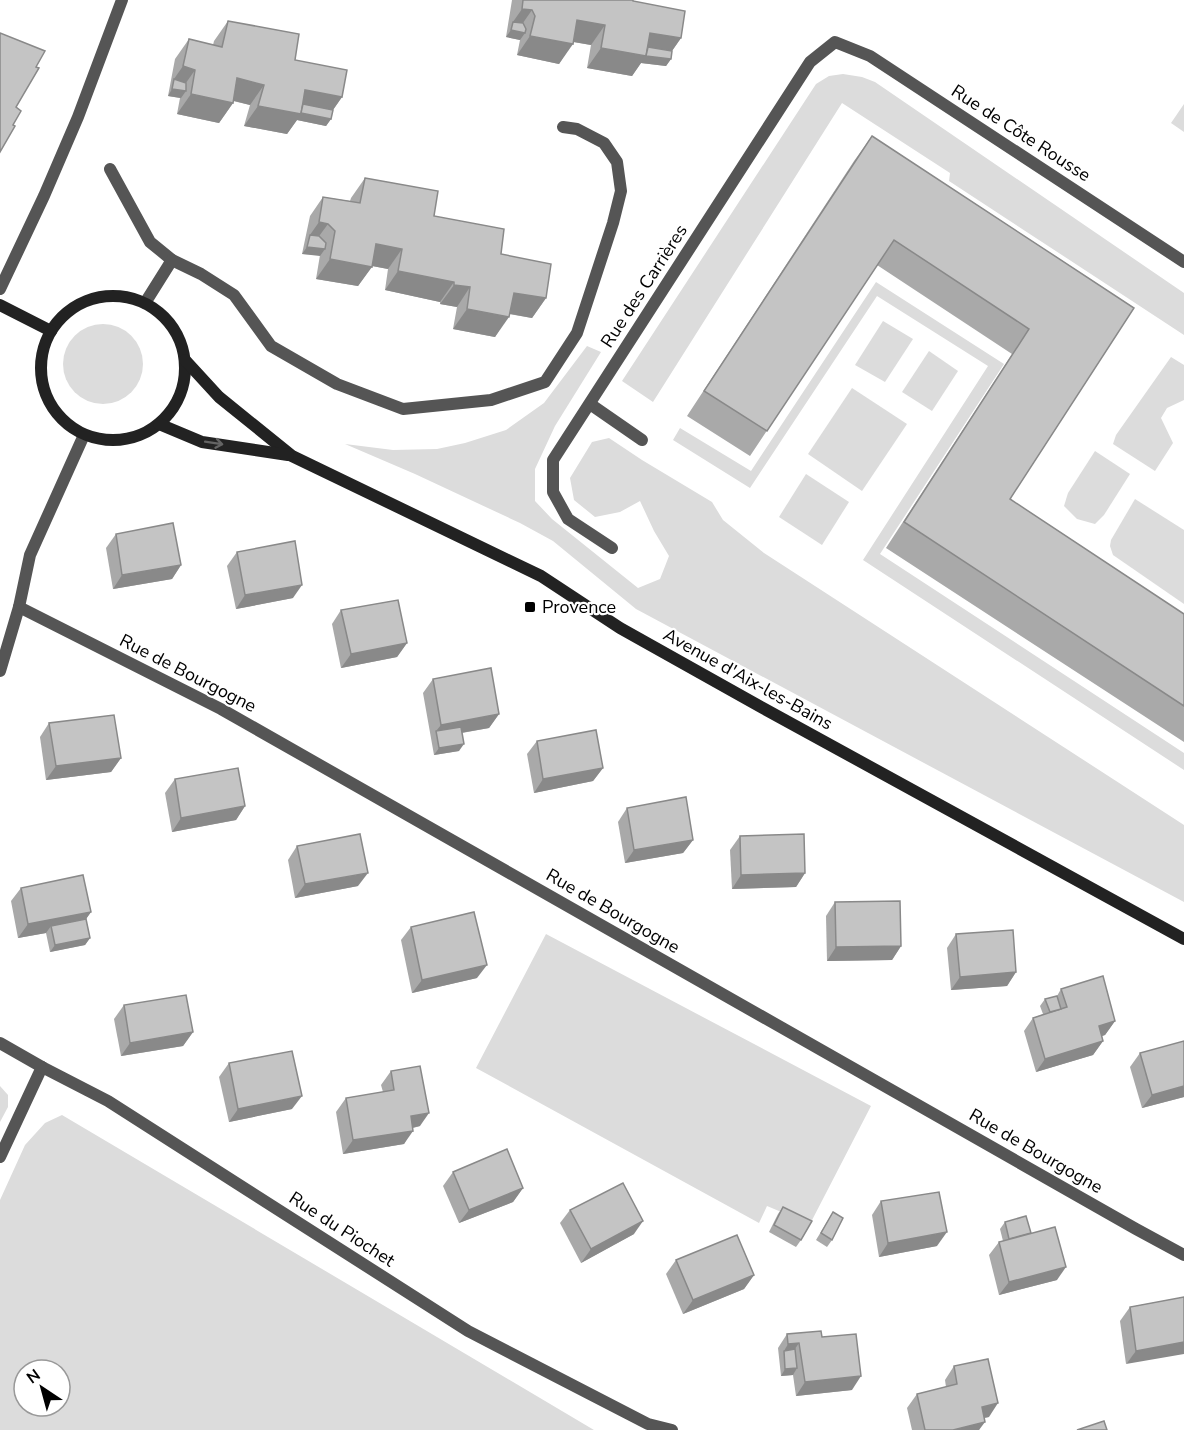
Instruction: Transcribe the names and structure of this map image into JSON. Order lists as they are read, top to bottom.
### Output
{
  "streets": {
    "main road": ["Avenue d'Aix-les-Bains"],
    "street": [
      "Rue de Côte Rousse",
      "Rue des Carrières",
      "Rue de Bourgogne",
      "Rue du Piochet"
    ]
  },
  "crossings": [
    ["Rue de Côte Rousse", "Rue des Carrières"]
  ],
  "places": {
    "transit": ["Provence"]
  },
  "north": "top left"
}
